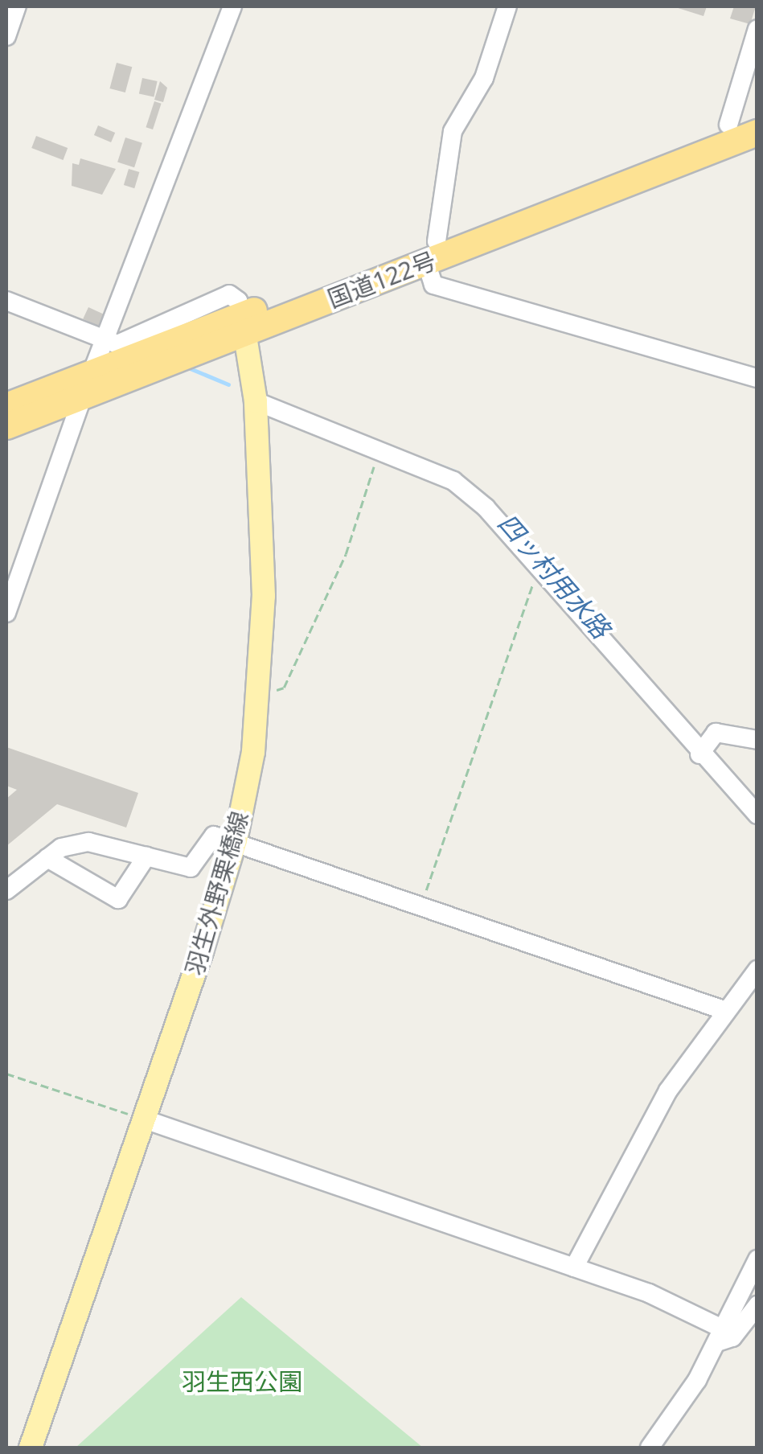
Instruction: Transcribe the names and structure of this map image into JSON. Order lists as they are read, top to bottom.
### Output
{
  "streets": {
    "highway": ["国道122号"],
    "main road": ["羽生外野栗橋線"]
  },
  "crossings": [
    ["国道122号", "羽生外野栗橋線"]
  ],
  "water": ["四ッ村用水路"],
  "parks": ["羽生西公園"]
}
